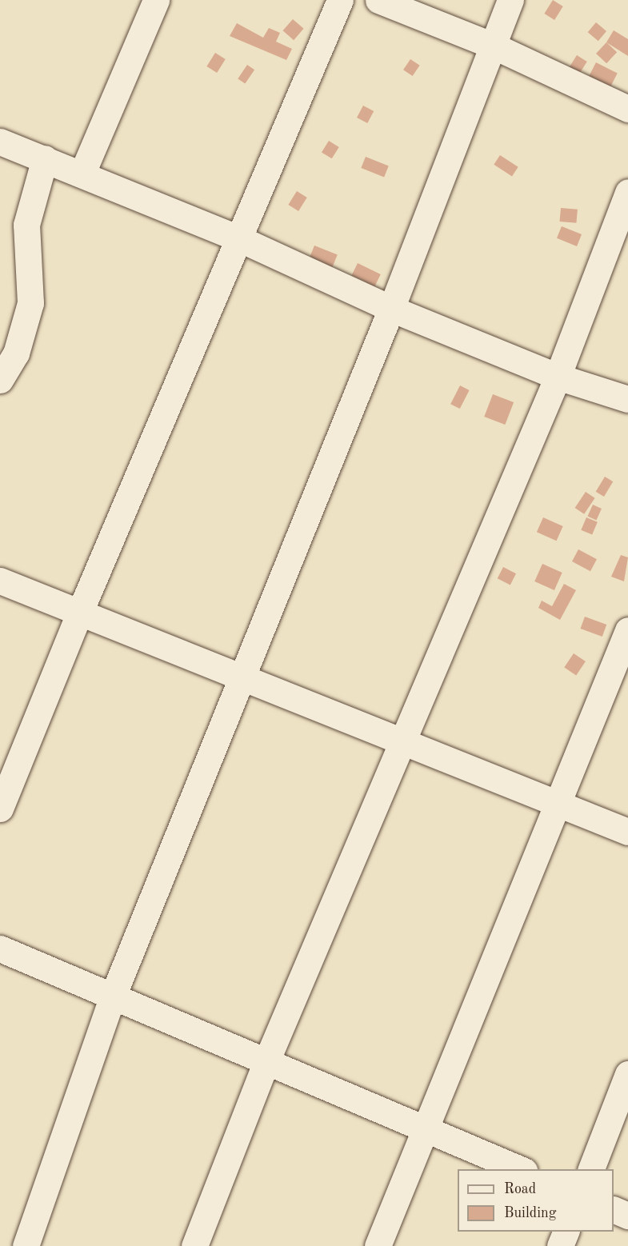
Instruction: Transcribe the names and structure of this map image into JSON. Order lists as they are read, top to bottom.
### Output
{
  "legend": ["Road", "Building"]
}
